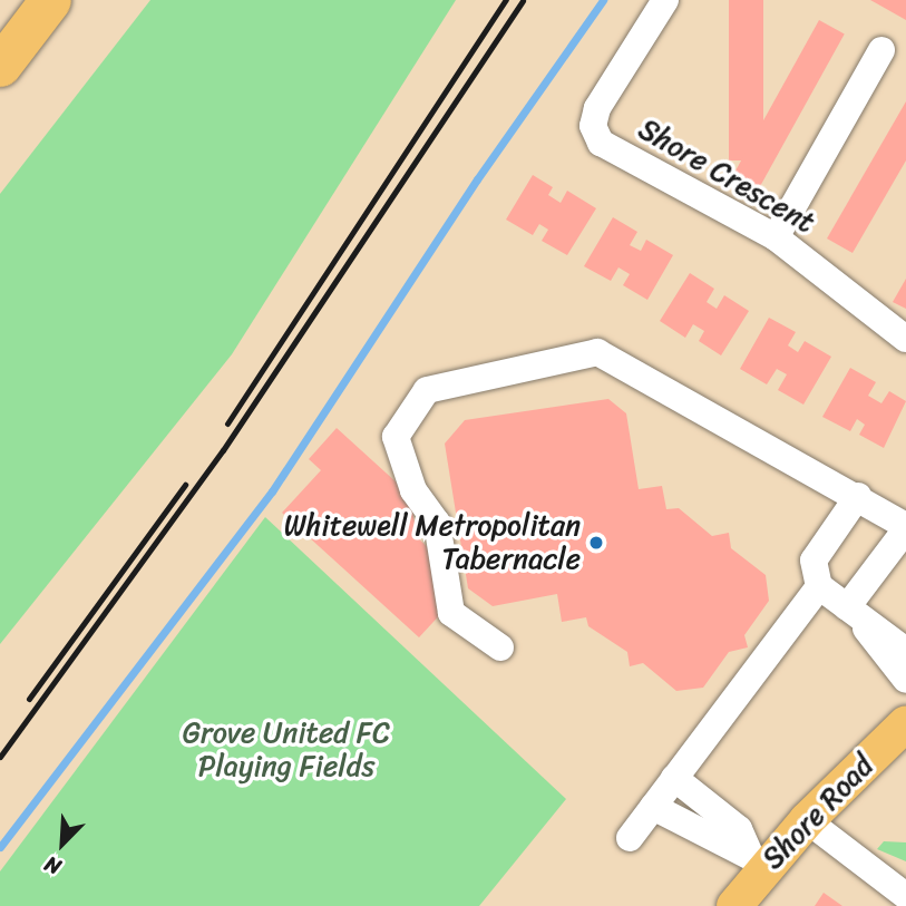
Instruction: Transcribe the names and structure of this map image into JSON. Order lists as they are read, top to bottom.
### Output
{
  "streets": {
    "main road": ["Shore Road"],
    "street": ["Shore Crescent"]
  },
  "parks": ["Grove United FC Playing Fields"],
  "places": ["Whitewell Metropolitan Tabernacle"],
  "north": "bottom left"
}
